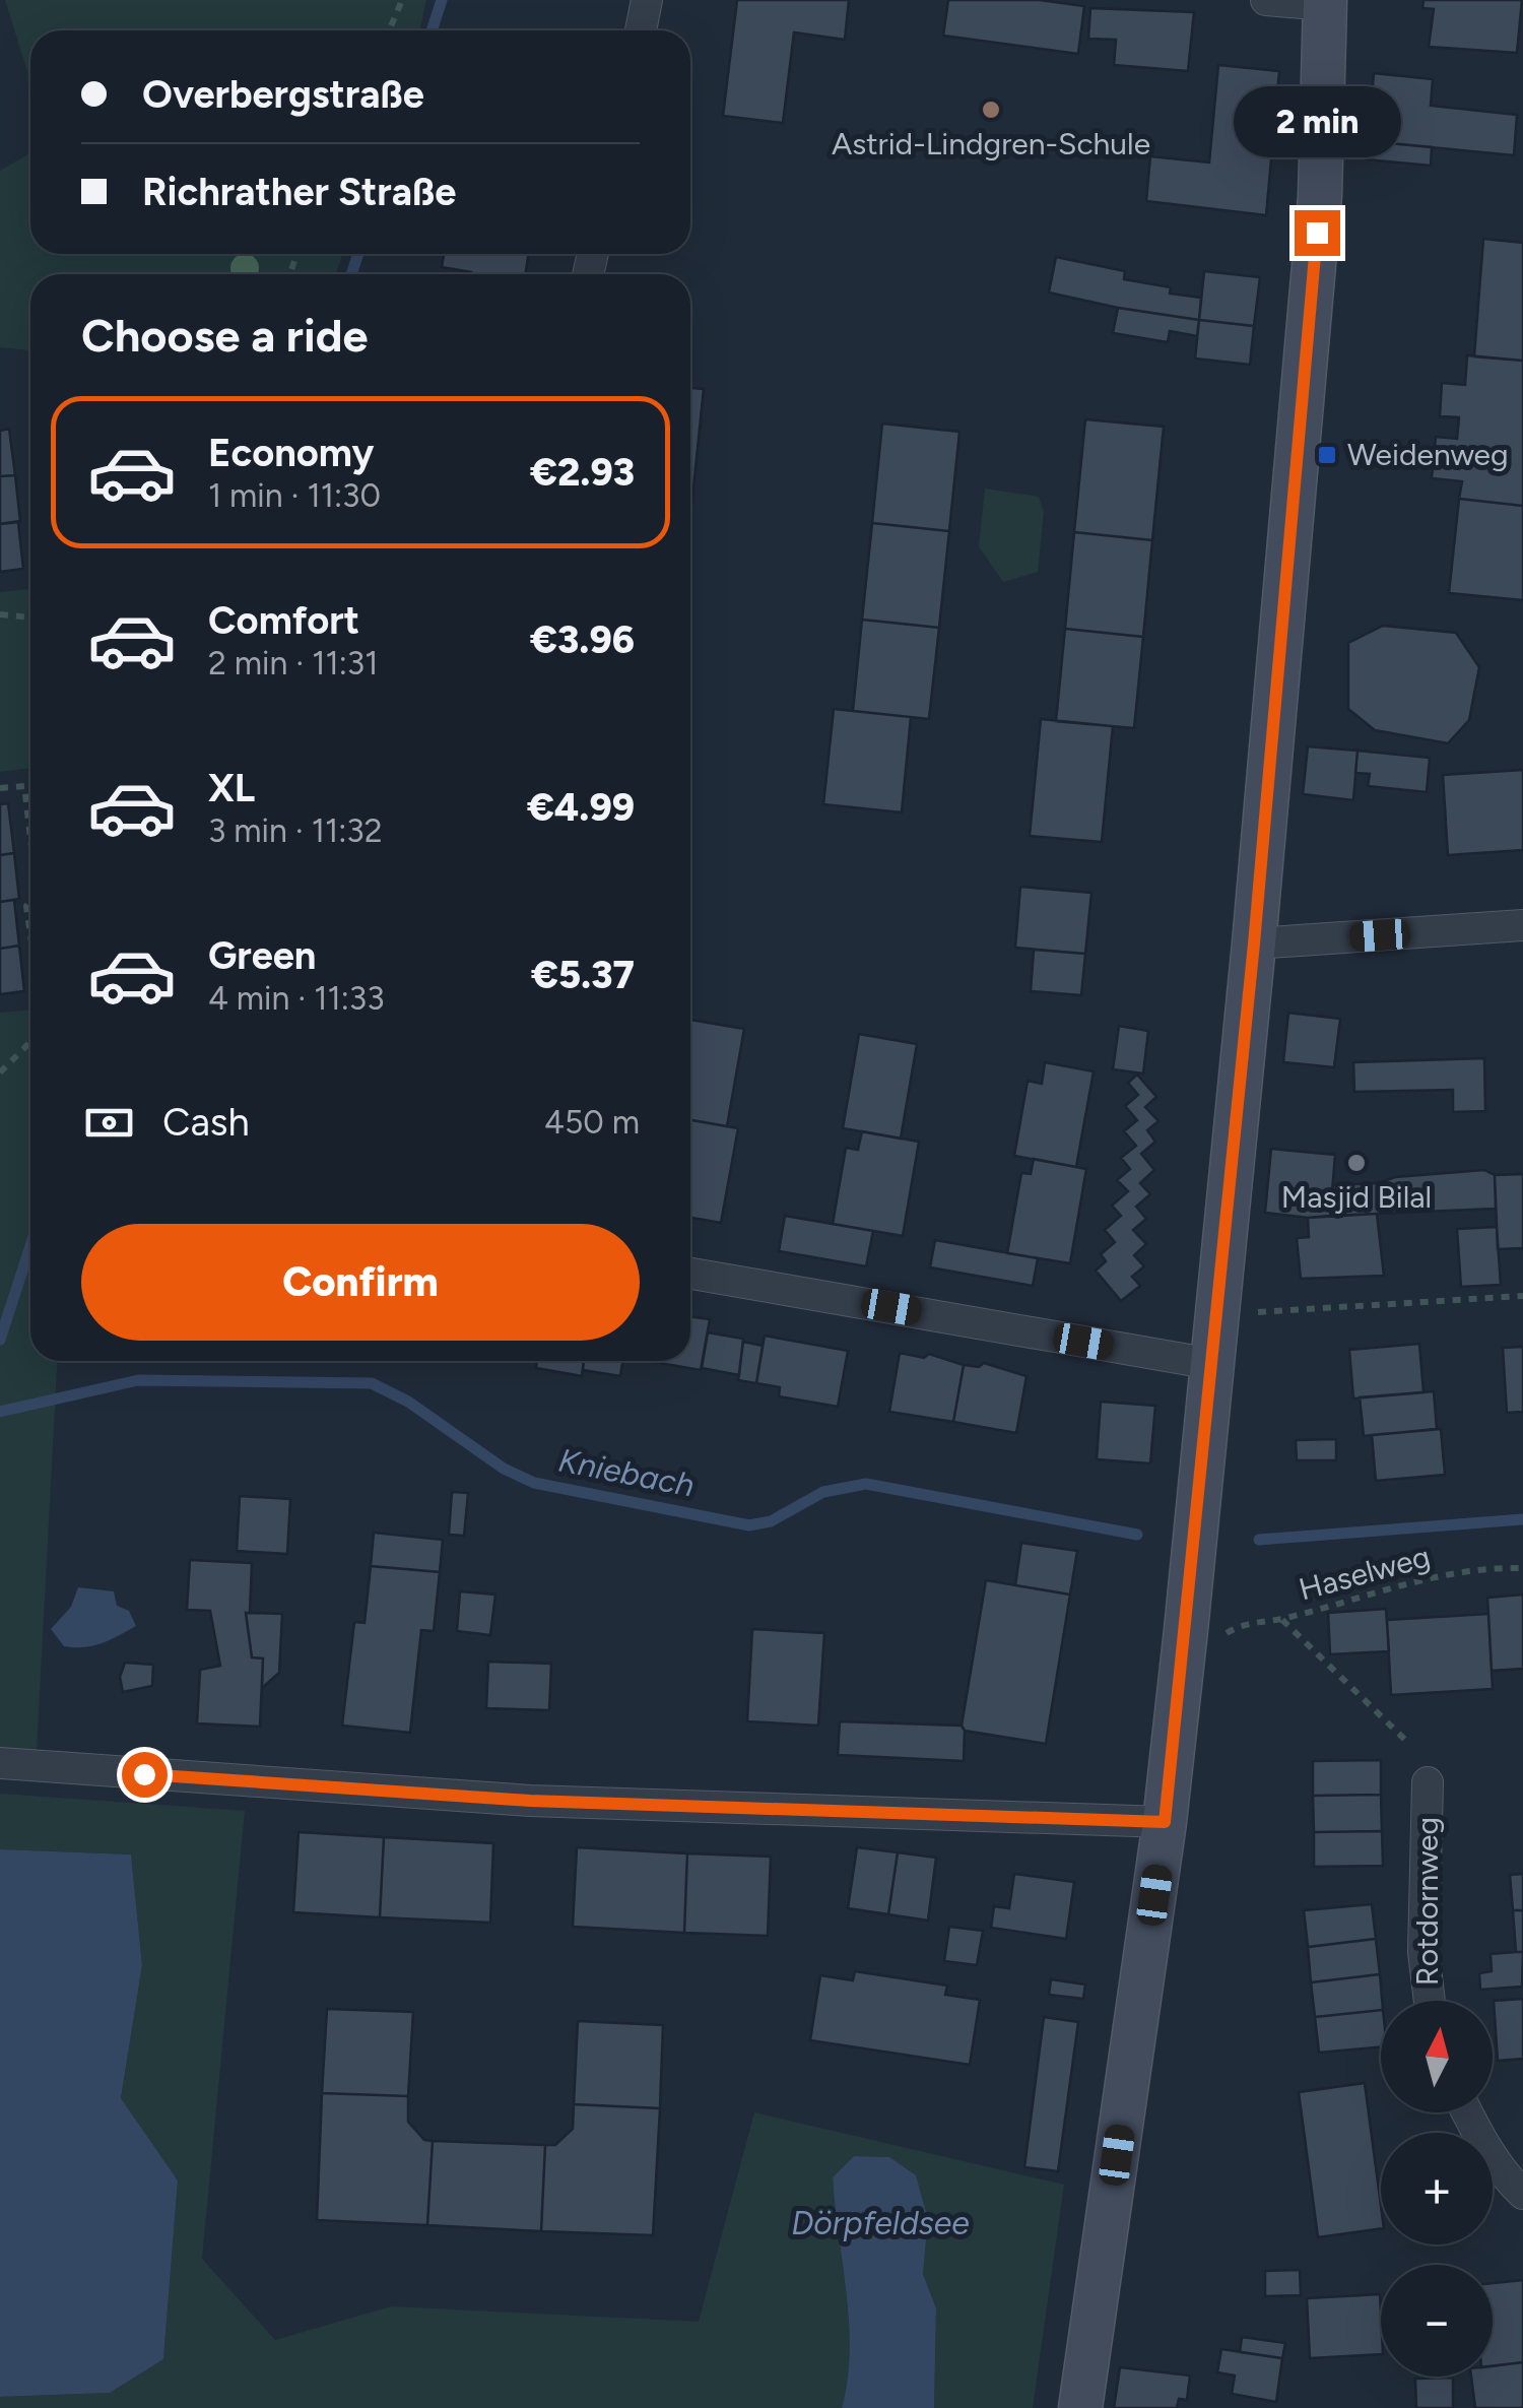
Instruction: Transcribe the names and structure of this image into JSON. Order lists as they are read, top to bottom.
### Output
{
  "streets": {
    "street": ["Rotdornweg"],
    "path": ["Haselweg"]
  },
  "water": ["Kniebach", "Dörpfeldsee"],
  "places": {
    "other": ["Astrid-Lindgren-Schule", "Masjid Bilal"],
    "transit": ["Weidenweg"]
  },
  "north": "top",
  "page": {
    "banner": ["Overbergstraße", "Richrather Straße"],
    "bubble": "2 min",
    "heading": "Choose a ride",
    "list": [
      {
        "name": "Economy",
        "note": "1 min · 11:30",
        "value": "€2.93"
      },
      {
        "name": "Comfort",
        "note": "2 min · 11:31",
        "value": "€3.96"
      },
      {
        "name": "XL",
        "note": "3 min · 11:32",
        "value": "€4.99"
      },
      {
        "name": "Green",
        "note": "4 min · 11:33",
        "value": "€5.37"
      }
    ],
    "pay": ["Cash", "450 m"],
    "buttons": "Confirm",
    "map_buttons": ["+", "−"]
  }
}
